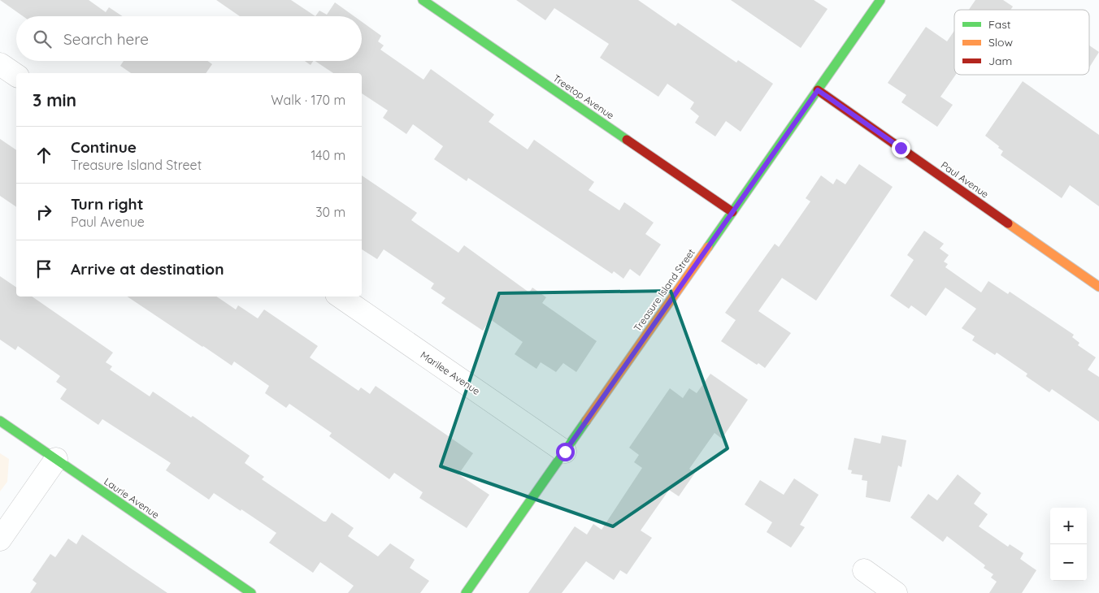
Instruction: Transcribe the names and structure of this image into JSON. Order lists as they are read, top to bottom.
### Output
{
  "streets": {
    "street": [
      "Treetop Avenue",
      "Paul Avenue",
      "Treasure Island Street",
      "Marilee Avenue",
      "Laurie Avenue"
    ]
  },
  "crossings": [
    ["Treetop Avenue", "Treasure Island Street"],
    ["Paul Avenue", "Treasure Island Street"],
    ["Treasure Island Street", "Marilee Avenue"]
  ],
  "legend": ["Fast", "Slow", "Jam"],
  "page": {
    "search": "Search here",
    "heading": ["3 min", "Walk · 170 m"],
    "list": [
      ["Continue", "Treasure Island Street", "140 m"],
      ["Turn right", "Paul Avenue", "30 m"],
      "Arrive at destination"
    ],
    "map_buttons": ["+", "−"]
  }
}
